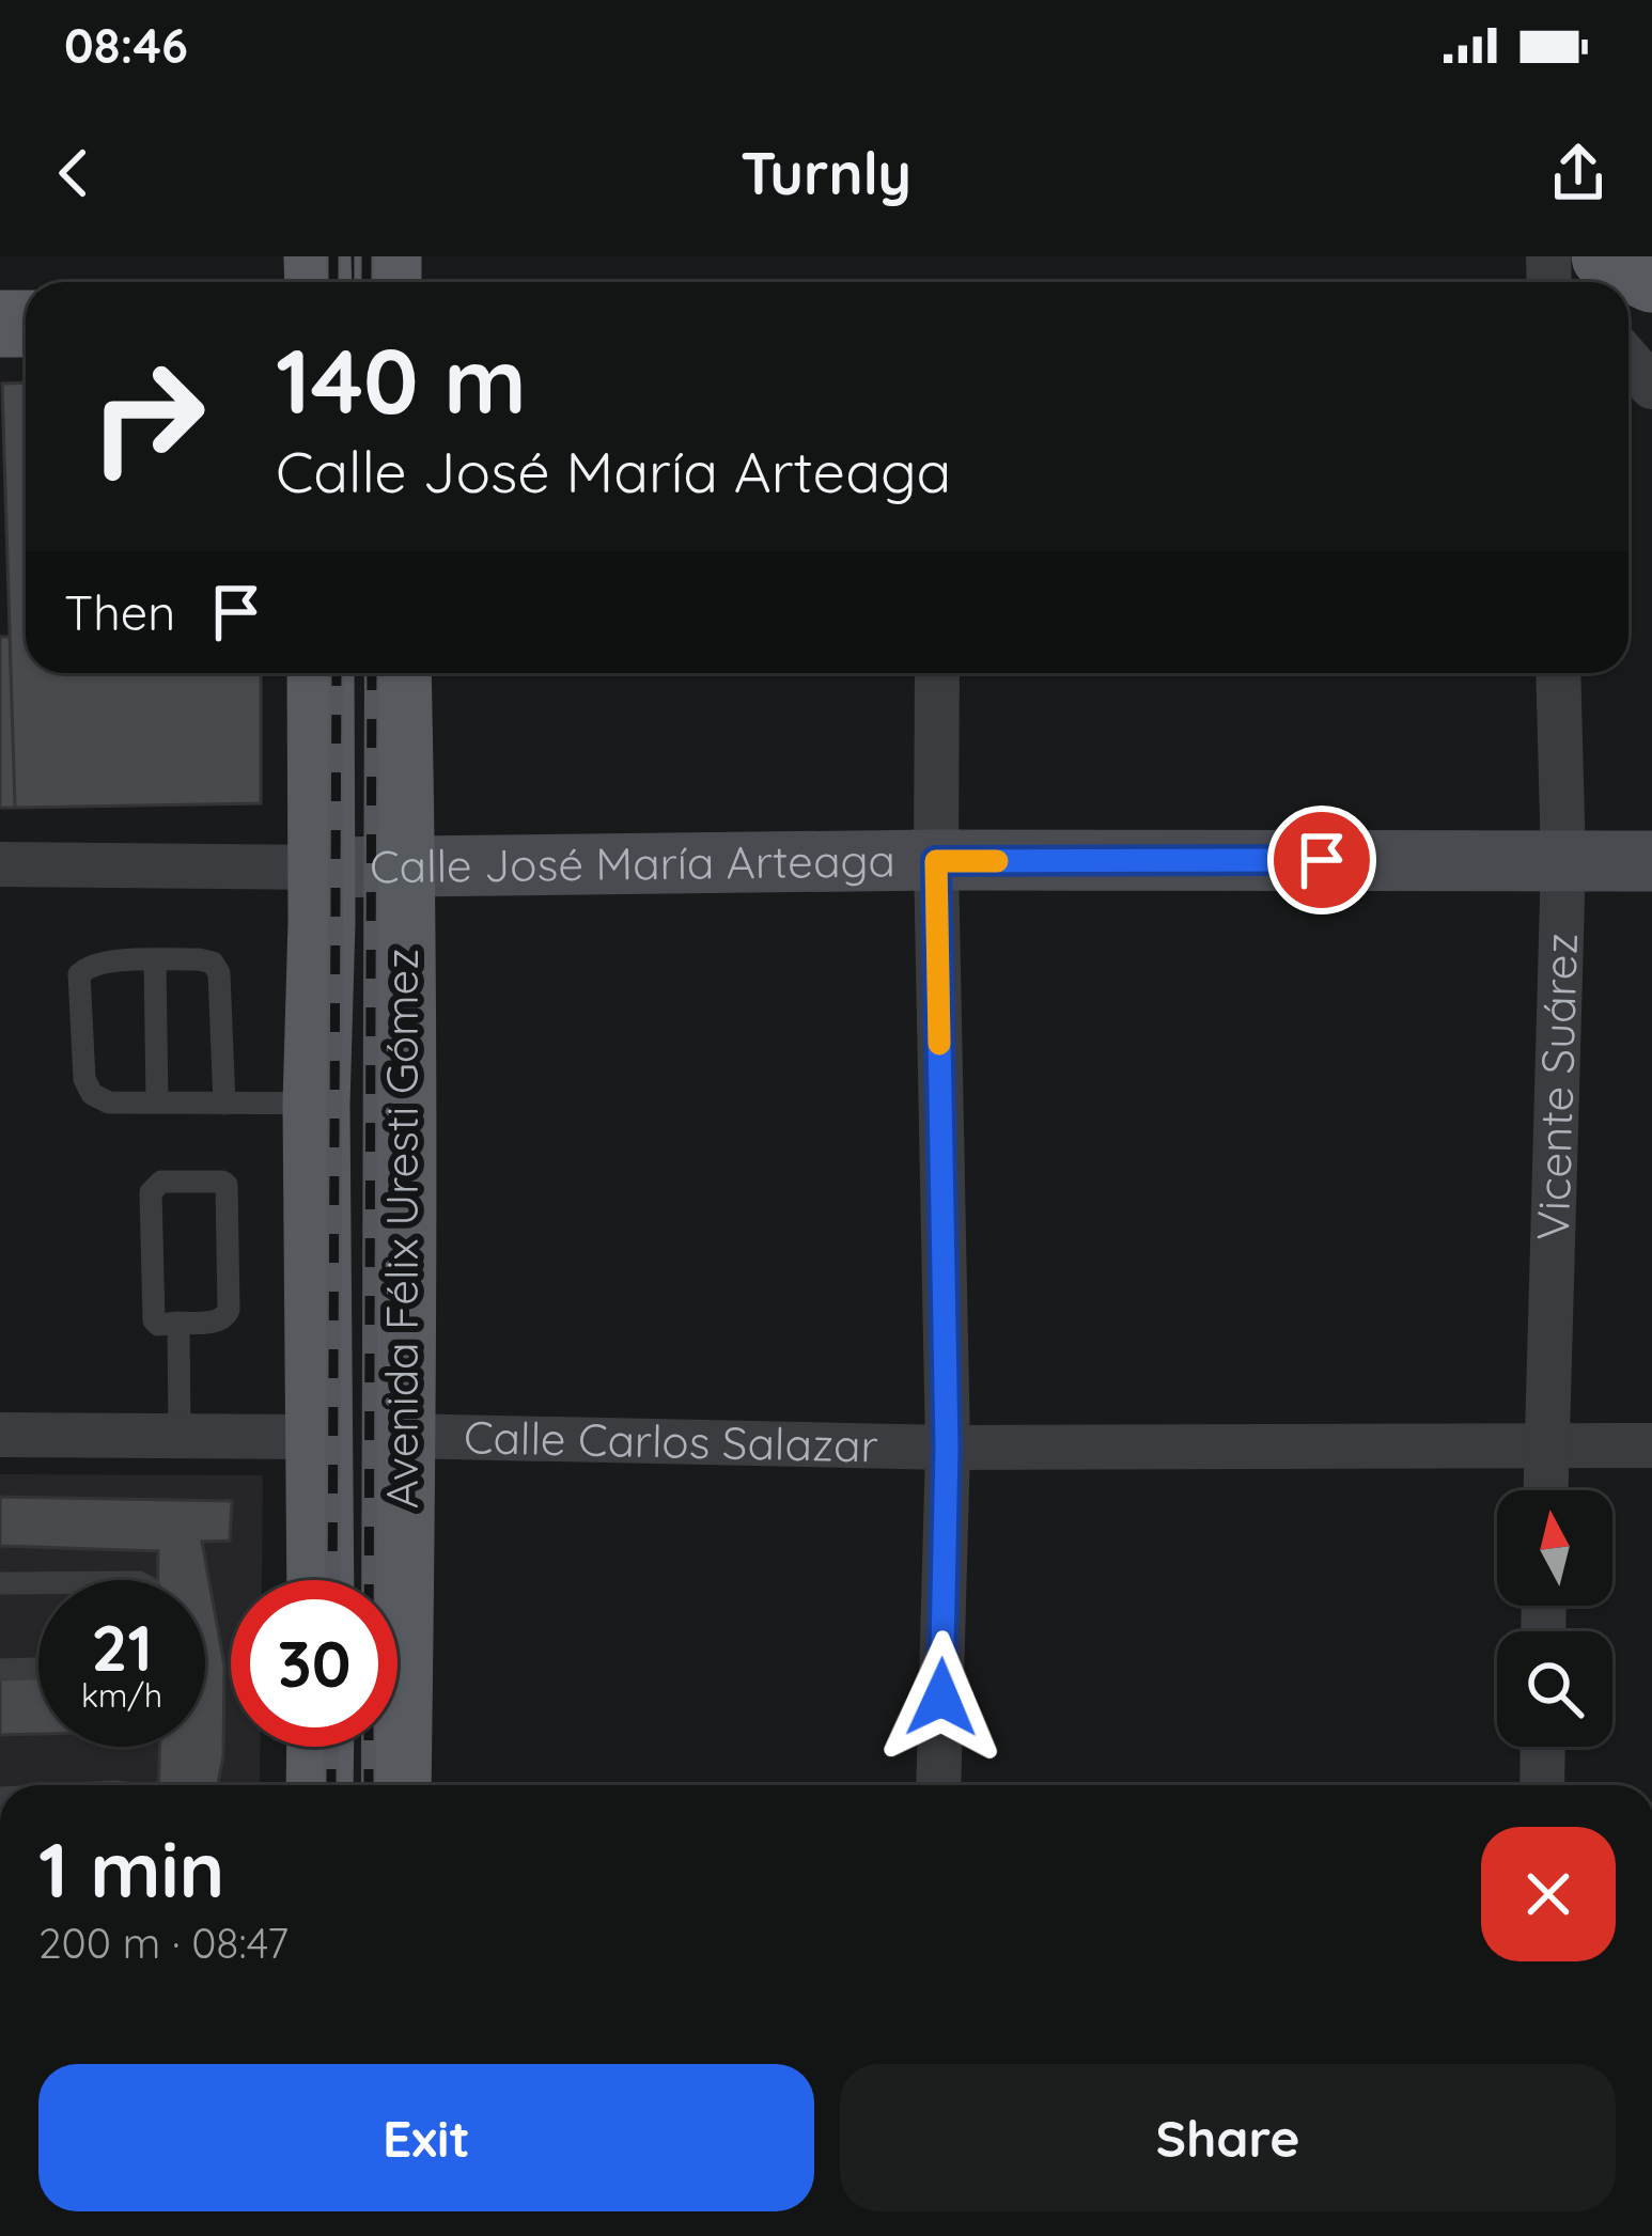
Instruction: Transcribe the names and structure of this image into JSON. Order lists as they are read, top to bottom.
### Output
{
  "streets": {
    "main road": ["Avenida Félix Uresti Gómez"],
    "street": ["Calle José María Arteaga", "Vicente Suárez", "Calle Carlos Salazar"]
  },
  "crossings": [
    ["Calle José María Arteaga", "Vicente Suárez"],
    ["Calle José María Arteaga", "Avenida Félix Uresti Gómez"],
    ["Vicente Suárez", "Calle Carlos Salazar"],
    ["Avenida Félix Uresti Gómez", "Calle Carlos Salazar"]
  ],
  "north": "top",
  "page": {
    "status": "08:46",
    "header": "Turnly",
    "turn": ["140 m", "Calle José María Arteaga"],
    "then": "Then",
    "speed": "21 km/h",
    "limit": "30",
    "heading": ["1 min", "200 m · 08:47"],
    "buttons": ["Exit", "Share"]
  }
}
